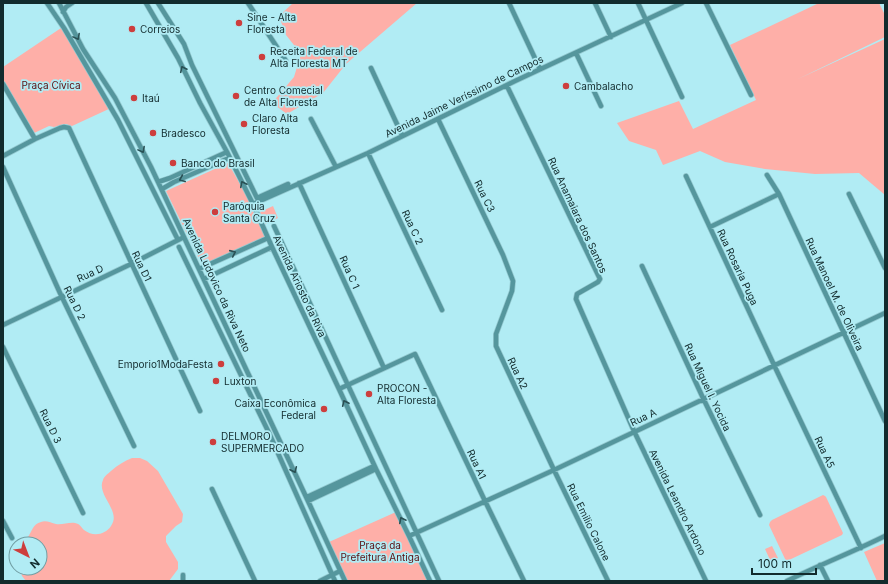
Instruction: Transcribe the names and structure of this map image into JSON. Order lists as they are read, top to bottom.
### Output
{
  "streets": {
    "street": [
      "Avenida Jaime Veríssimo de Campos",
      "Rua C3",
      "Rua Anamaiara dos Santos",
      "Rua C 2",
      "Rua D1",
      "Rua Rosaria Puga",
      "Rua C 1",
      "Rua D",
      "Avenida Ludovico da Riva Neto",
      "Avenida Ariosto da Riva",
      "Rua Manoel M. de Oliveira",
      "Rua D 2",
      "Rua A2",
      "Rua Miguel I. Yocida",
      "Rua A",
      "Rua D 3",
      "Rua A5",
      "Rua A1",
      "Avenida Leandro Ardono",
      "Rua Emilio Calone"
    ]
  },
  "crossings": [
    ["Avenida Jaime Veríssimo de Campos", "Rua C3"],
    ["Avenida Jaime Veríssimo de Campos", "Rua Anamaiara dos Santos"],
    ["Avenida Jaime Veríssimo de Campos", "Rua C 2"],
    ["Avenida Jaime Veríssimo de Campos", "Rua C 1"],
    ["Avenida Jaime Veríssimo de Campos", "Avenida Ariosto da Riva"],
    ["Rua C3", "Rua A2"],
    ["Rua Anamaiara dos Santos", "Rua A"],
    ["Rua Anamaiara dos Santos", "Avenida Leandro Ardono"],
    ["Rua D1", "Rua D"],
    ["Rua Rosaria Puga", "Rua A"],
    ["Rua Rosaria Puga", "Rua A5"],
    ["Rua C 1", "Rua A1"],
    ["Rua D", "Avenida Ludovico da Riva Neto"],
    ["Rua D", "Rua D 2"],
    ["Avenida Ariosto da Riva", "Rua A"],
    ["Rua Manoel M. de Oliveira", "Rua A"],
    ["Rua A2", "Rua A"],
    ["Rua A2", "Rua Emilio Calone"],
    ["Rua Miguel I. Yocida", "Rua A"],
    ["Rua A", "Rua A5"],
    ["Rua A", "Rua A1"],
    ["Rua A", "Avenida Leandro Ardono"],
    ["Rua A", "Rua Emilio Calone"]
  ],
  "parks": ["Praça Cívica", "Praça da Prefeitura Antiga"],
  "places": [
    "Sine - Alta Floresta",
    "Correios",
    "Receita Federal de Alta Floresta MT",
    "Cambalacho",
    "Centro Comecial de Alta Floresta",
    "Itaú",
    "Claro Alta Floresta",
    "Bradesco",
    "Banco do Brasil",
    "Paróquia Santa Cruz",
    "Emporio1ModaFesta",
    "Luxton",
    "PROCON - Alta Floresta",
    "Caixa Econômica Federal",
    "DELMORO SUPERMERCADO"
  ],
  "scale_bar": "100 m",
  "north": "bottom right"
}
